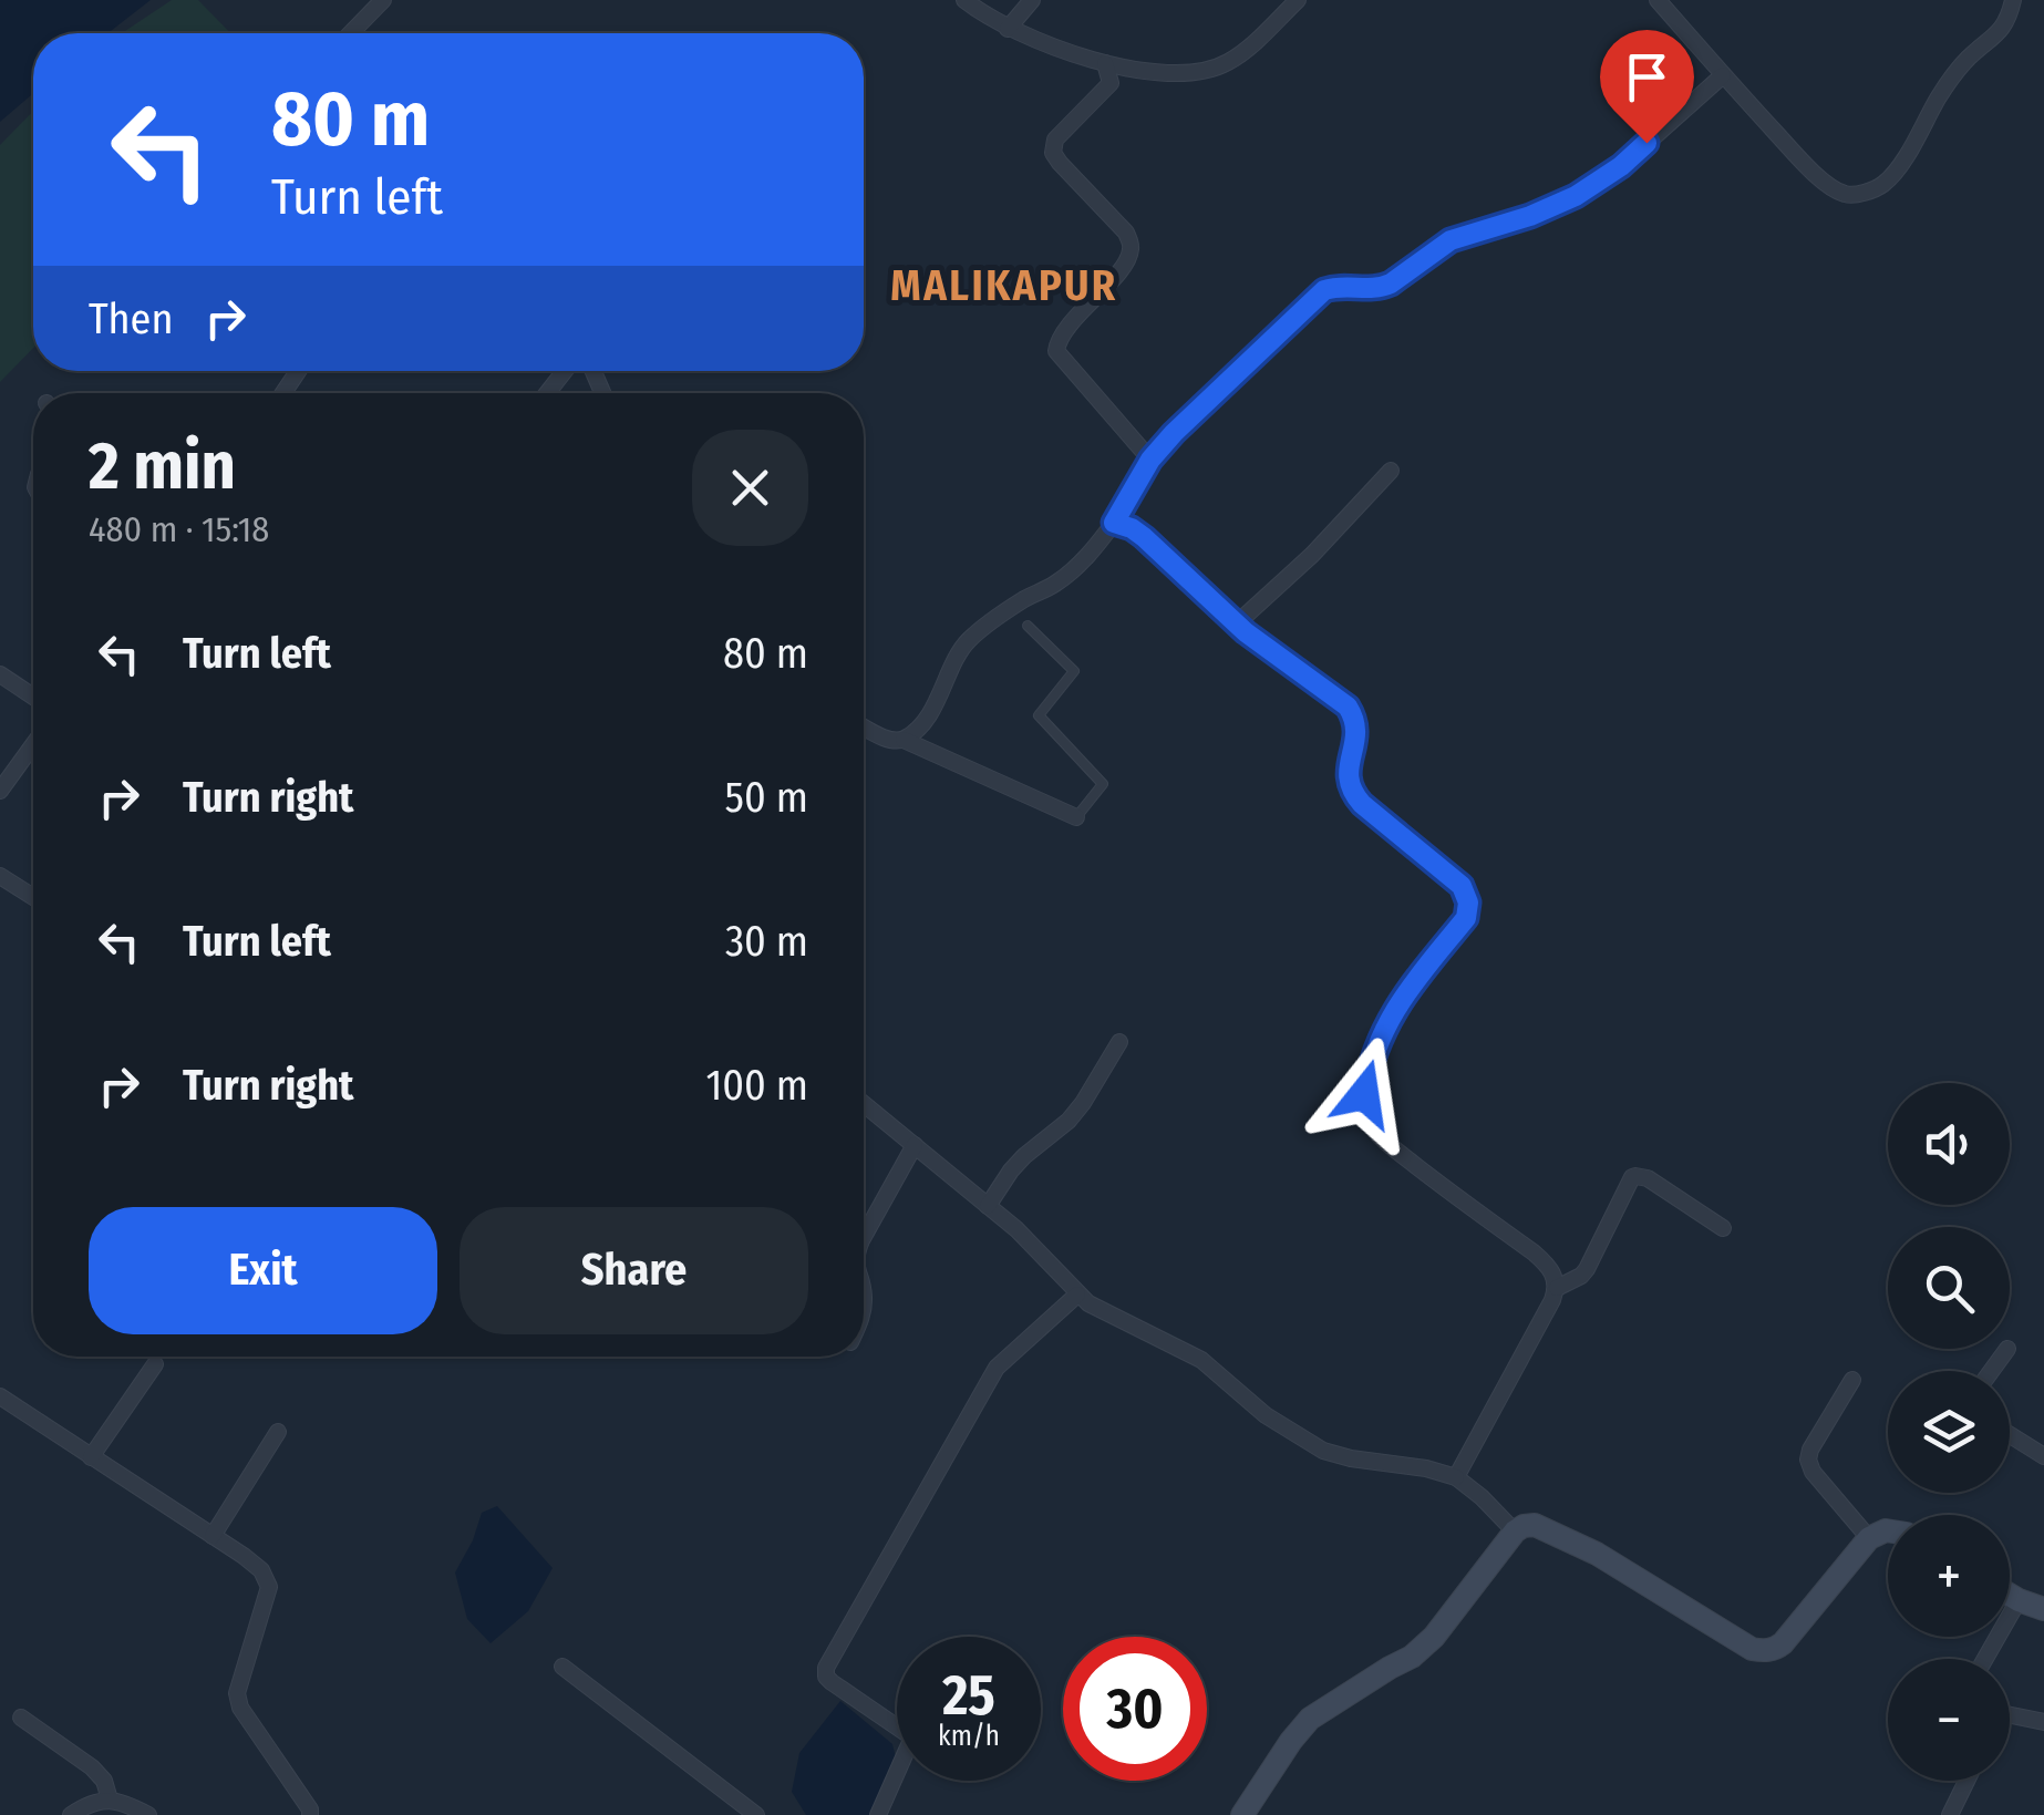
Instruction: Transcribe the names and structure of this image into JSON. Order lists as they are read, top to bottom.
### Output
{
  "districts": ["MALIKAPUR"],
  "page": {
    "turn": ["80 m", "Turn left"],
    "then": "Then",
    "heading": ["2 min", "480 m · 15:18"],
    "list": [
      {
        "name": "Turn left",
        "value": "80 m"
      },
      {
        "name": "Turn right",
        "value": "50 m"
      },
      {
        "name": "Turn left",
        "value": "30 m"
      },
      {
        "name": "Turn right",
        "value": "100 m"
      }
    ],
    "map_buttons": ["+", "−"],
    "buttons": ["Exit", "Share"],
    "speed": "25 km/h",
    "limit": "30"
  }
}
